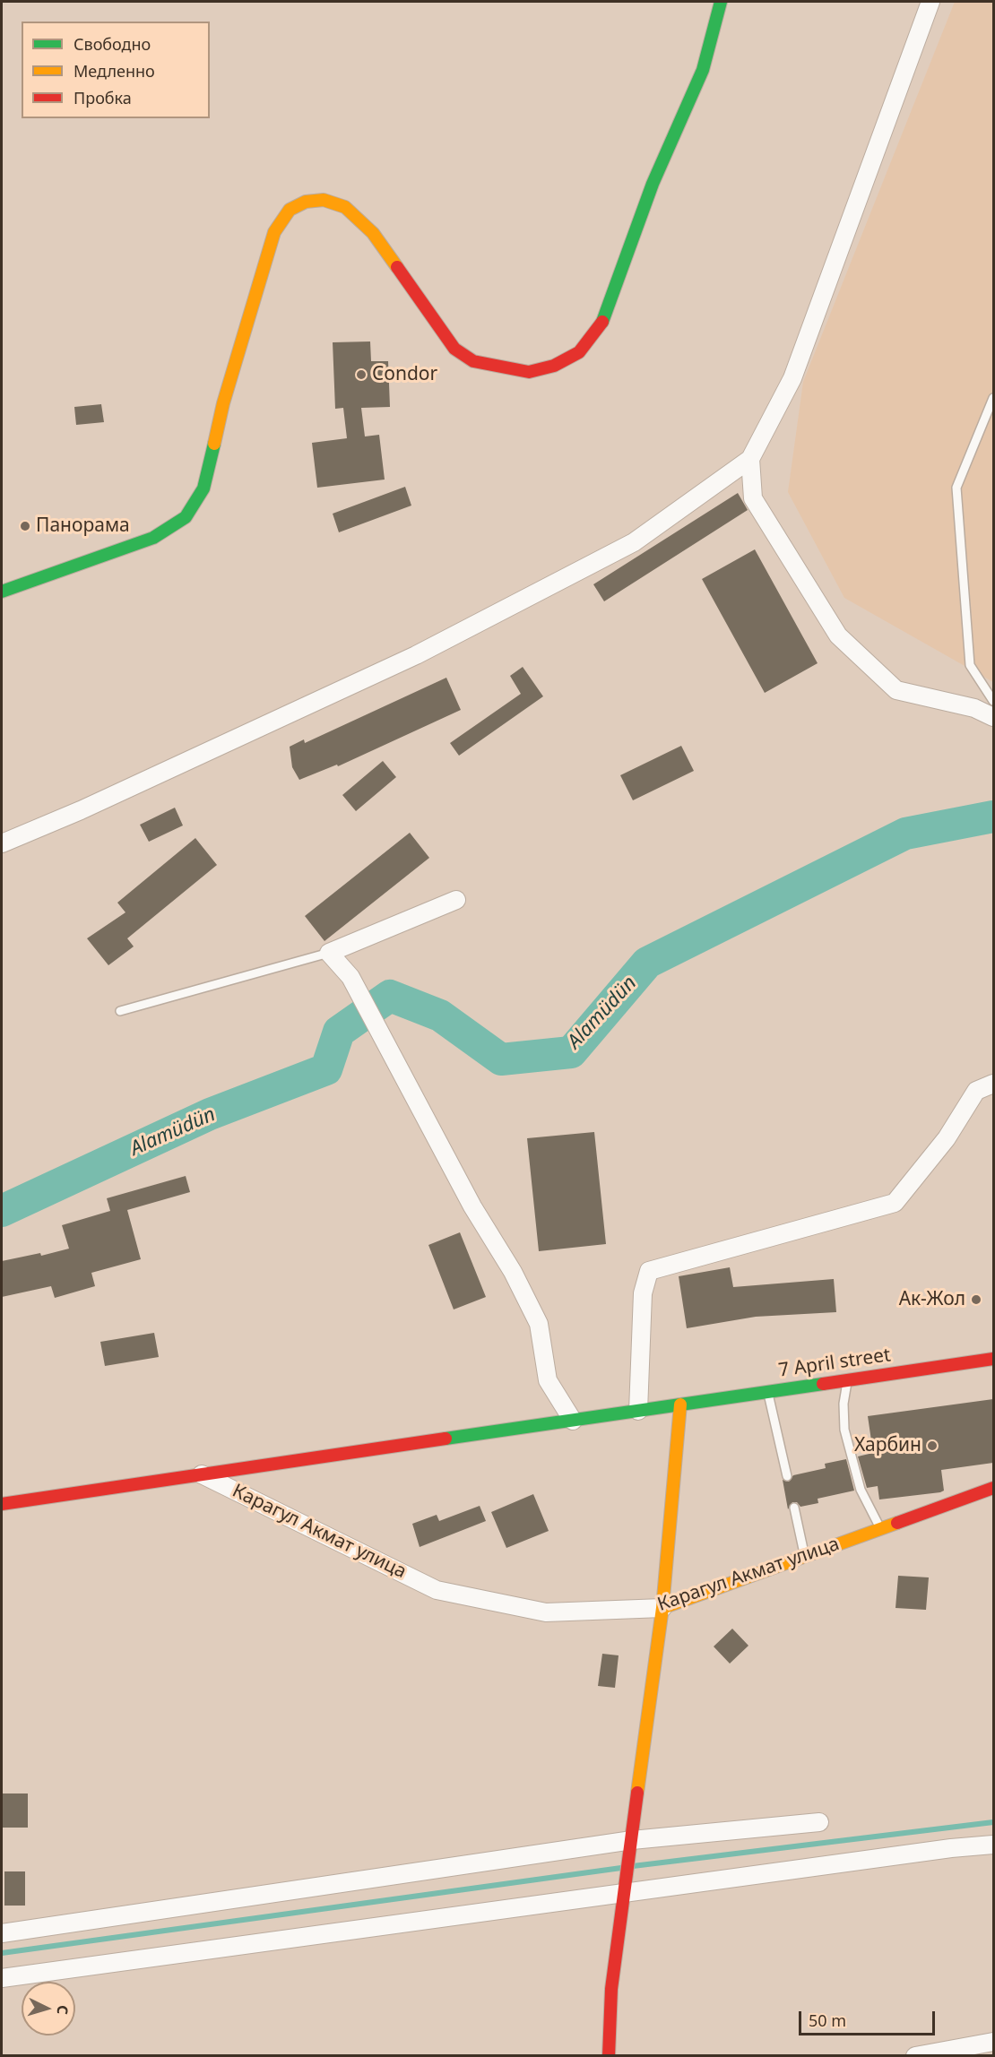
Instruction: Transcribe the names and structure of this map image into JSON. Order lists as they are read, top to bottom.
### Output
{
  "streets": {
    "street": ["7 April street", "Карагул Акмат улица"]
  },
  "crossings": [
    ["7 April street", "Карагул Акмат улица"]
  ],
  "water": ["Alamüdün"],
  "places": [
    "Condor",
    "Панорама",
    "Ак-Жол",
    "Харбин"
  ],
  "legend": ["Свободно", "Медленно", "Пробка"],
  "scale_bar": "50 m",
  "north": "right"
}
